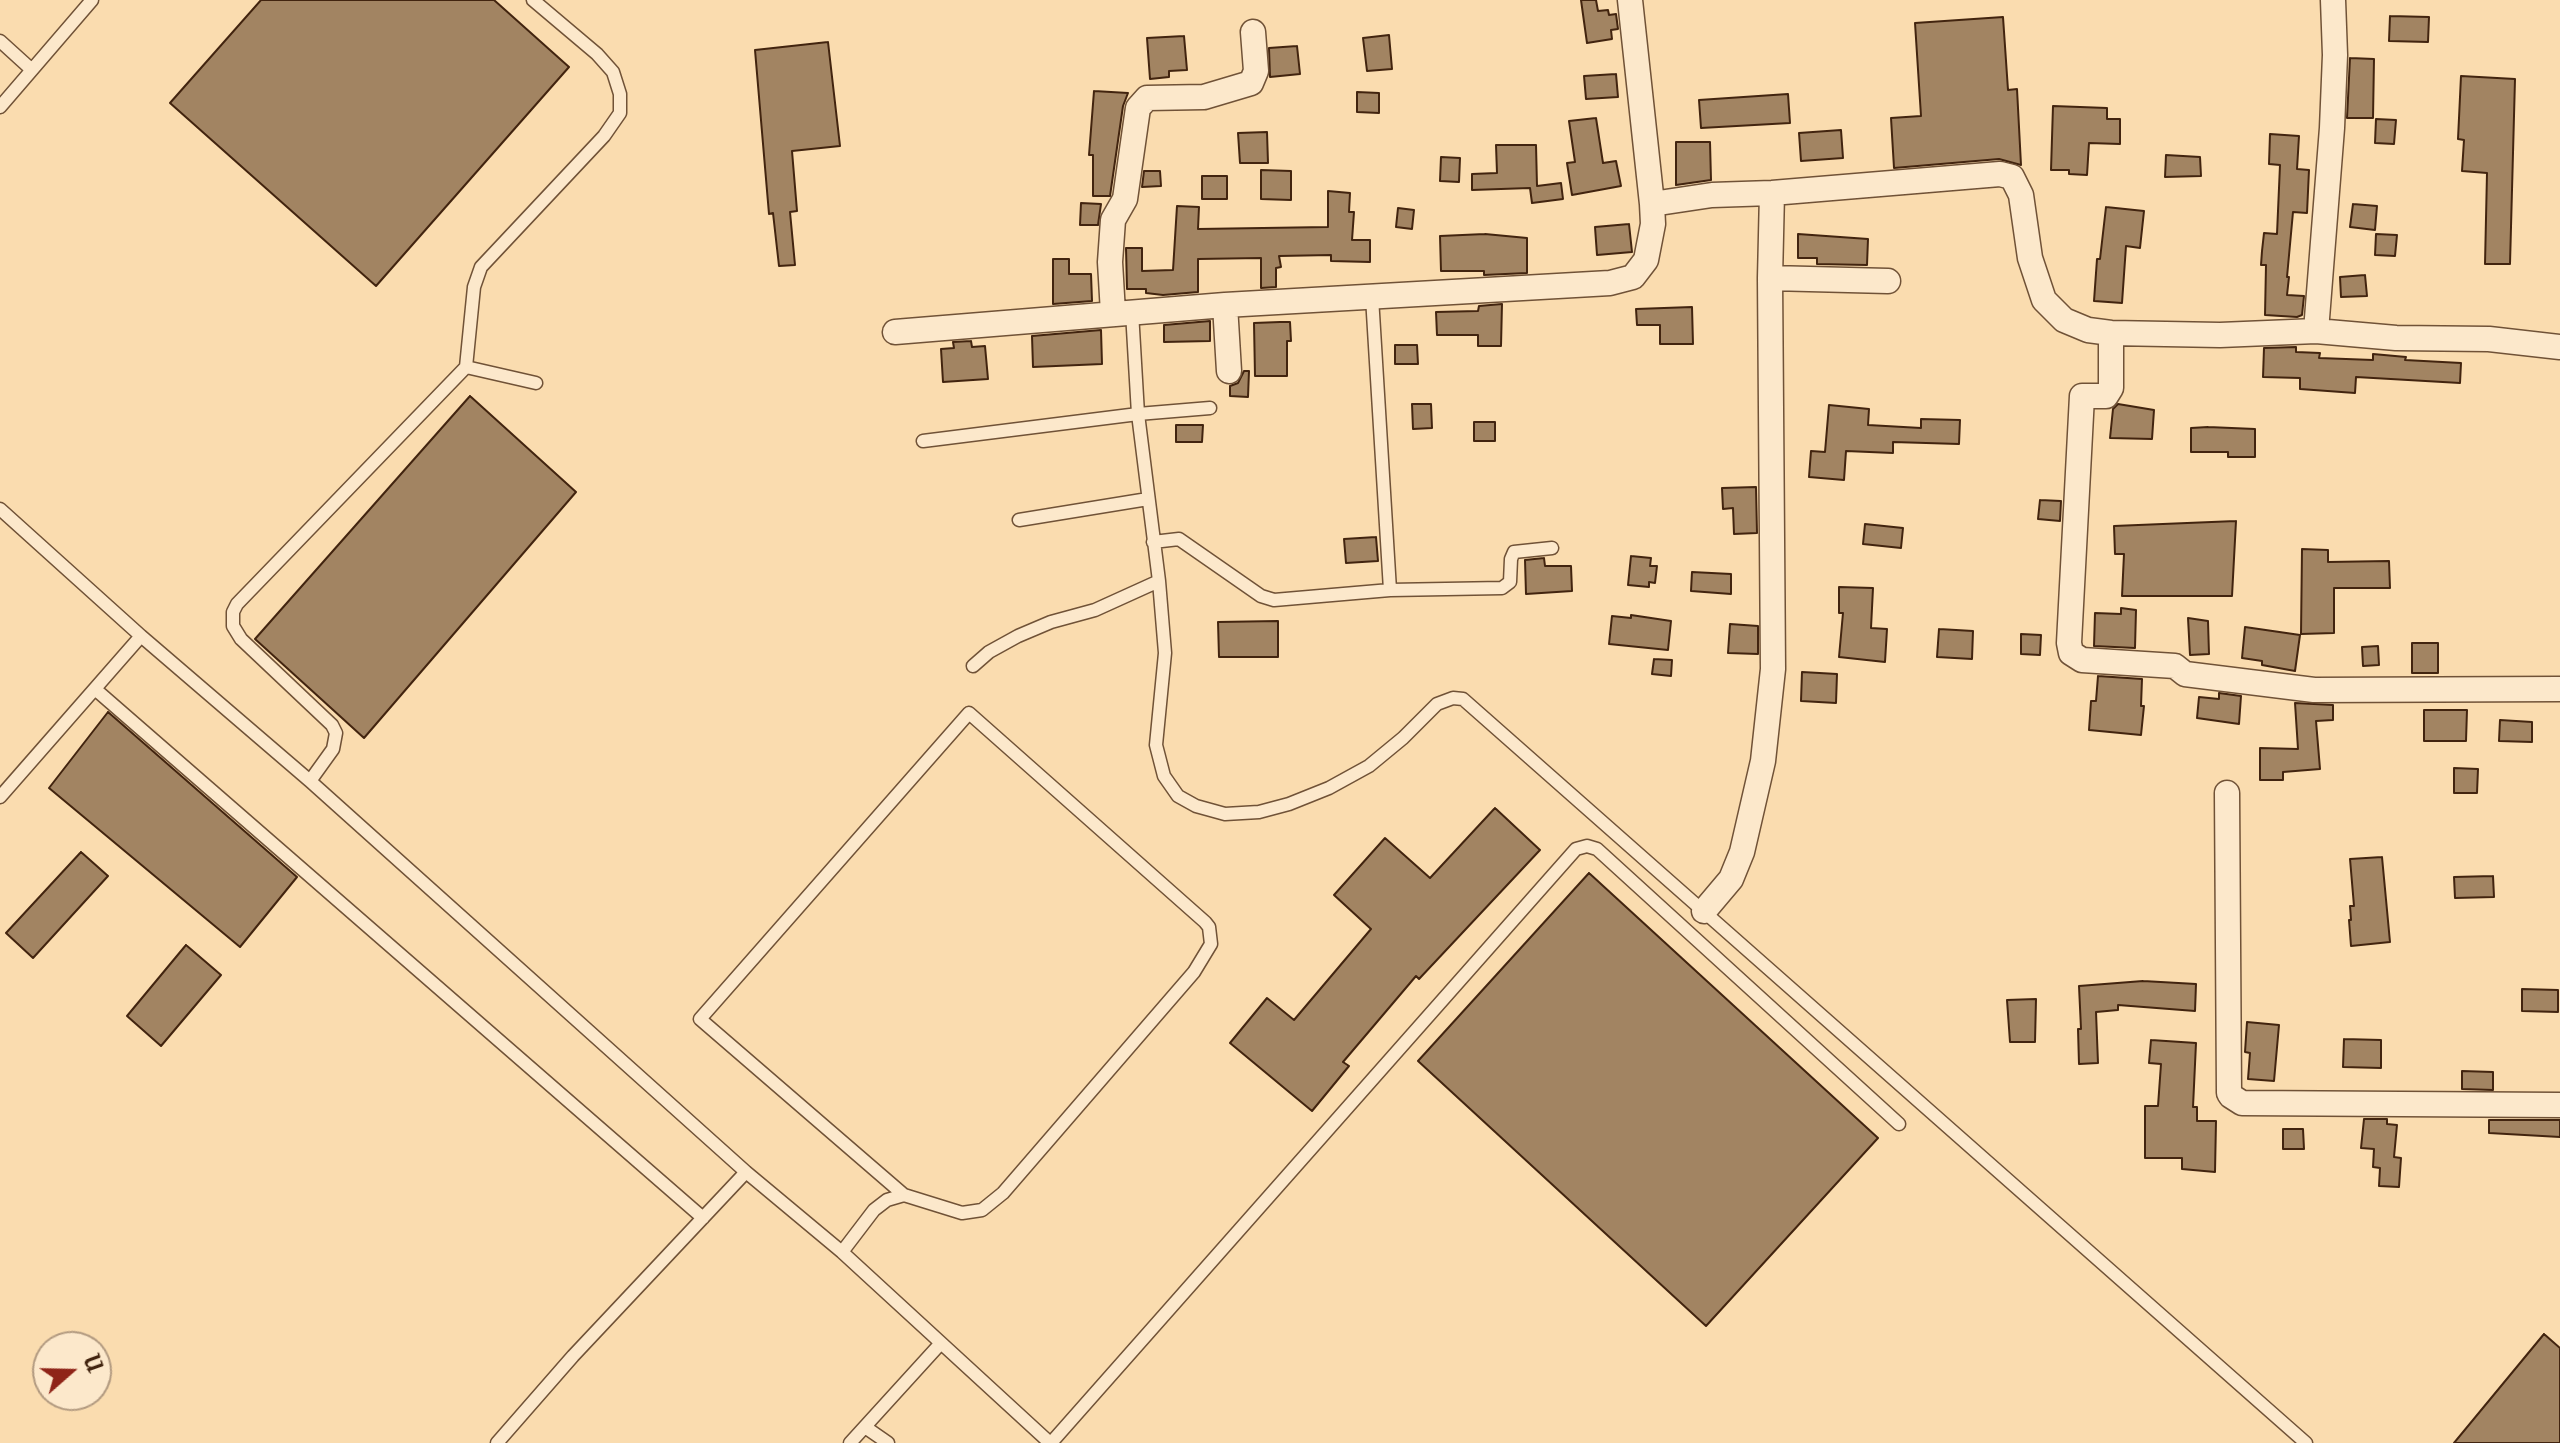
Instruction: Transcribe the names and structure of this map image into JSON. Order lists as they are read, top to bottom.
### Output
{
  "north": "right"
}
